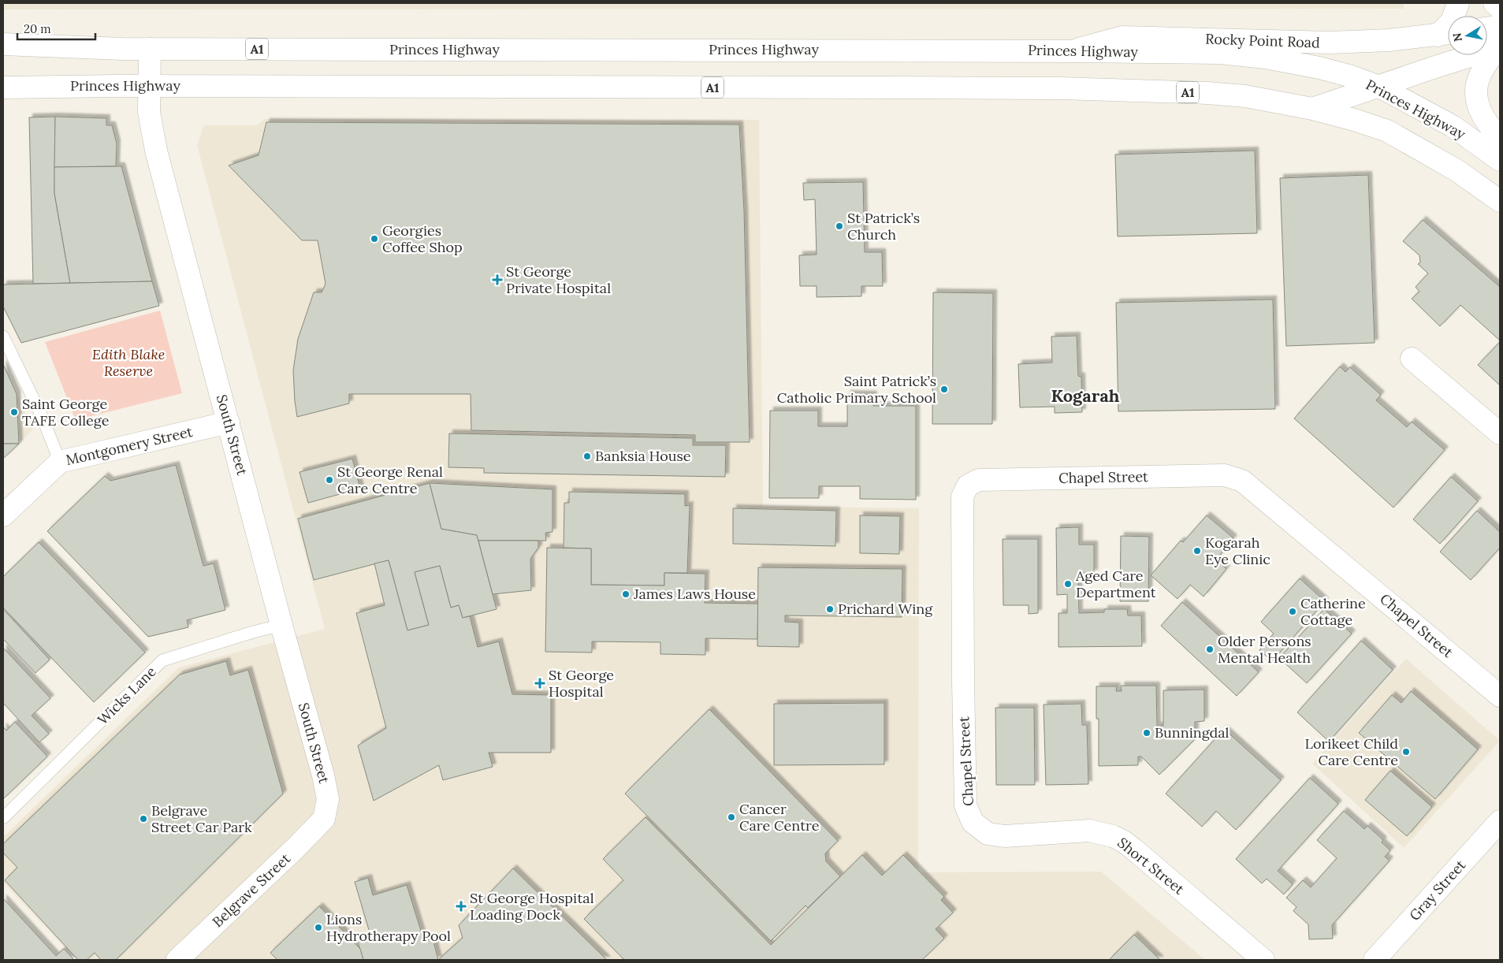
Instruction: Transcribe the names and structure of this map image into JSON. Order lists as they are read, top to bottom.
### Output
{
  "streets": {
    "main road": [
      "Rocky Point Road",
      "A1",
      "Princes Highway",
      "South Street",
      "Montgomery Street",
      "Chapel Street",
      "Short Street",
      "Belgrave Street",
      "Gray Street"
    ],
    "lane": ["Wicks Lane"]
  },
  "crossings": [
    ["Rocky Point Road", "Princes Highway"],
    ["Princes Highway", "South Street"],
    ["South Street", "Montgomery Street"],
    ["South Street", "Wicks Lane"],
    ["South Street", "Belgrave Street"],
    ["Chapel Street", "Short Street"]
  ],
  "districts": ["Kogarah"],
  "parks": ["Edith Blake Reserve"],
  "places": {
    "other": [
      "St Patrick’s Church",
      "Georgies Coffee Shop",
      "Saint Patrick’s Catholic Primary School",
      "Saint George TAFE College",
      "Banksia House",
      "St George Renal Care Centre",
      "Kogarah Eye Clinic",
      "Aged Care Department",
      "James Laws House",
      "Prichard Wing",
      "Catherine Cottage",
      "Older Persons Mental Health",
      "Bunningdal",
      "Lorikeet Child Care Centre",
      "Cancer Care Centre",
      "Belgrave Street Car Park",
      "Lions Hydrotherapy Pool"
    ],
    "health": ["St George Private Hospital", "St George Hospital", "St George Hospital Loading Dock"]
  },
  "scale_bar": "20 m",
  "north": "left"
}
